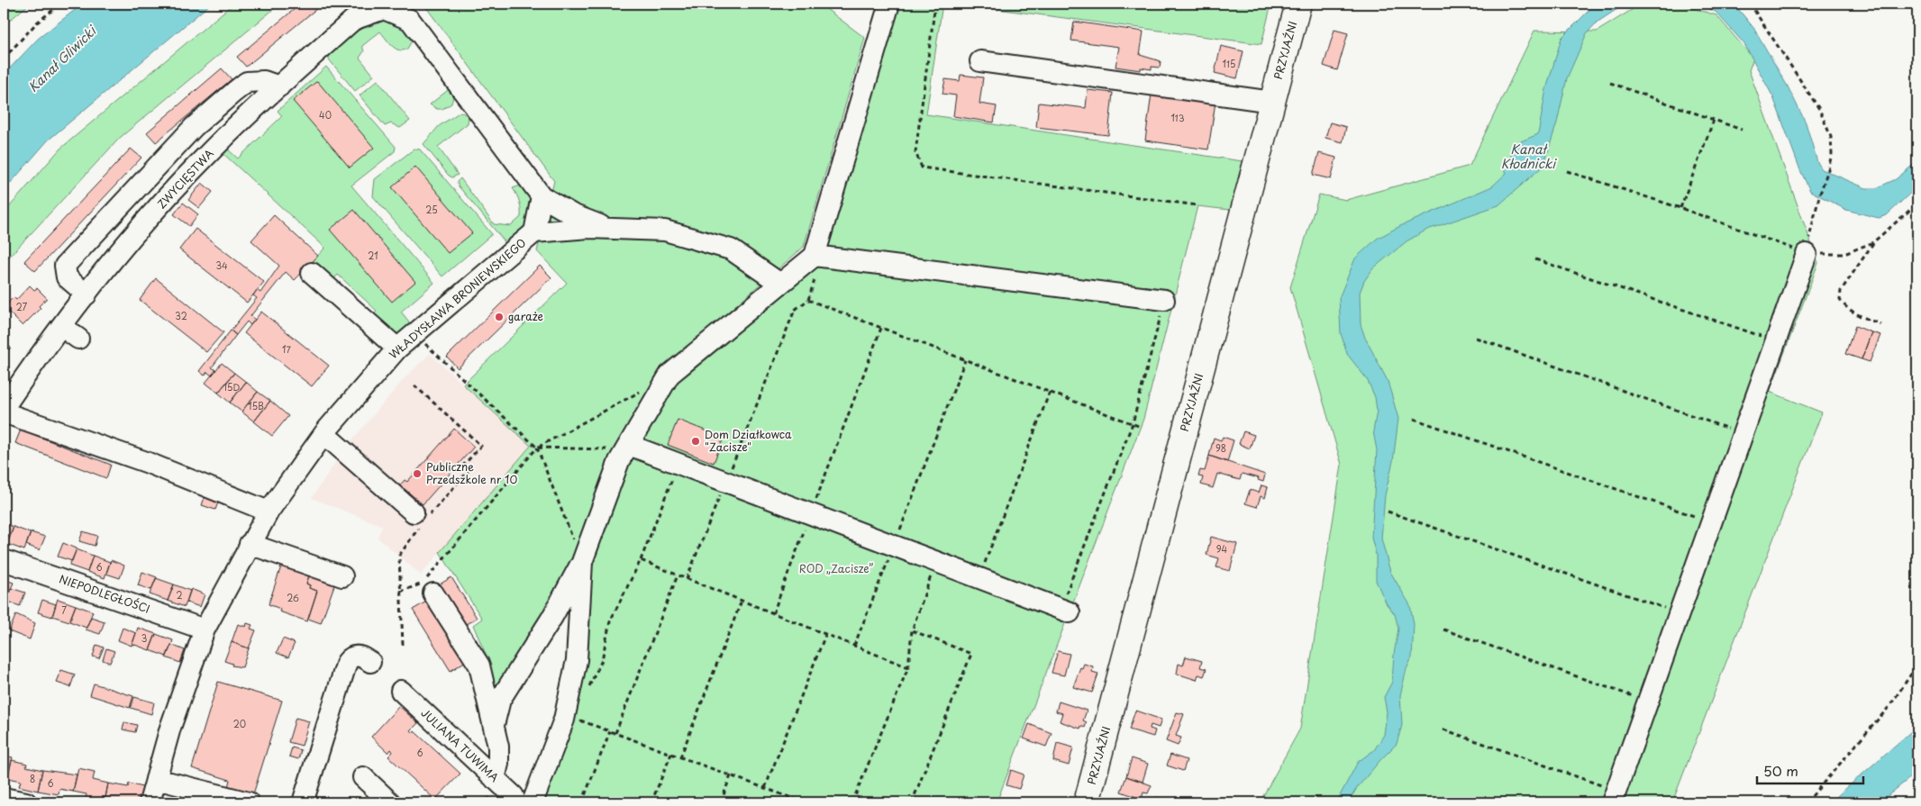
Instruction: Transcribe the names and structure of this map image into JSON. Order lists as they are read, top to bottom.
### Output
{
  "streets": {
    "main road": ["PRZYJAŹNI"],
    "street": [
      "ZWYCIĘSTWA",
      "WŁADYSŁAWA BRONIEWSKIEGO",
      "NIEPODLEGŁOŚCI",
      "JULIANA TUWIMA"
    ]
  },
  "crossings": [
    ["ZWYCIĘSTWA", "WŁADYSŁAWA BRONIEWSKIEGO"],
    ["WŁADYSŁAWA BRONIEWSKIEGO", "NIEPODLEGŁOŚCI"]
  ],
  "water": ["Kanał Gliwicki", "Kanał Kłodnicki"],
  "parks": ["ROD „Zacisze”"],
  "places": ["garaże", "Dom Działkowca \"Zacisze\"", "Publiczne Przedszkole nr 10"],
  "house_numbers": [
    "115",
    "40",
    "113",
    "25",
    "21",
    "34",
    "27",
    "32",
    "17",
    "15D",
    "15B",
    "98",
    "94",
    "6",
    "2",
    "26",
    "7",
    "3",
    "20",
    "6",
    "8",
    "6"
  ],
  "scale_bar": "50 m"
}
